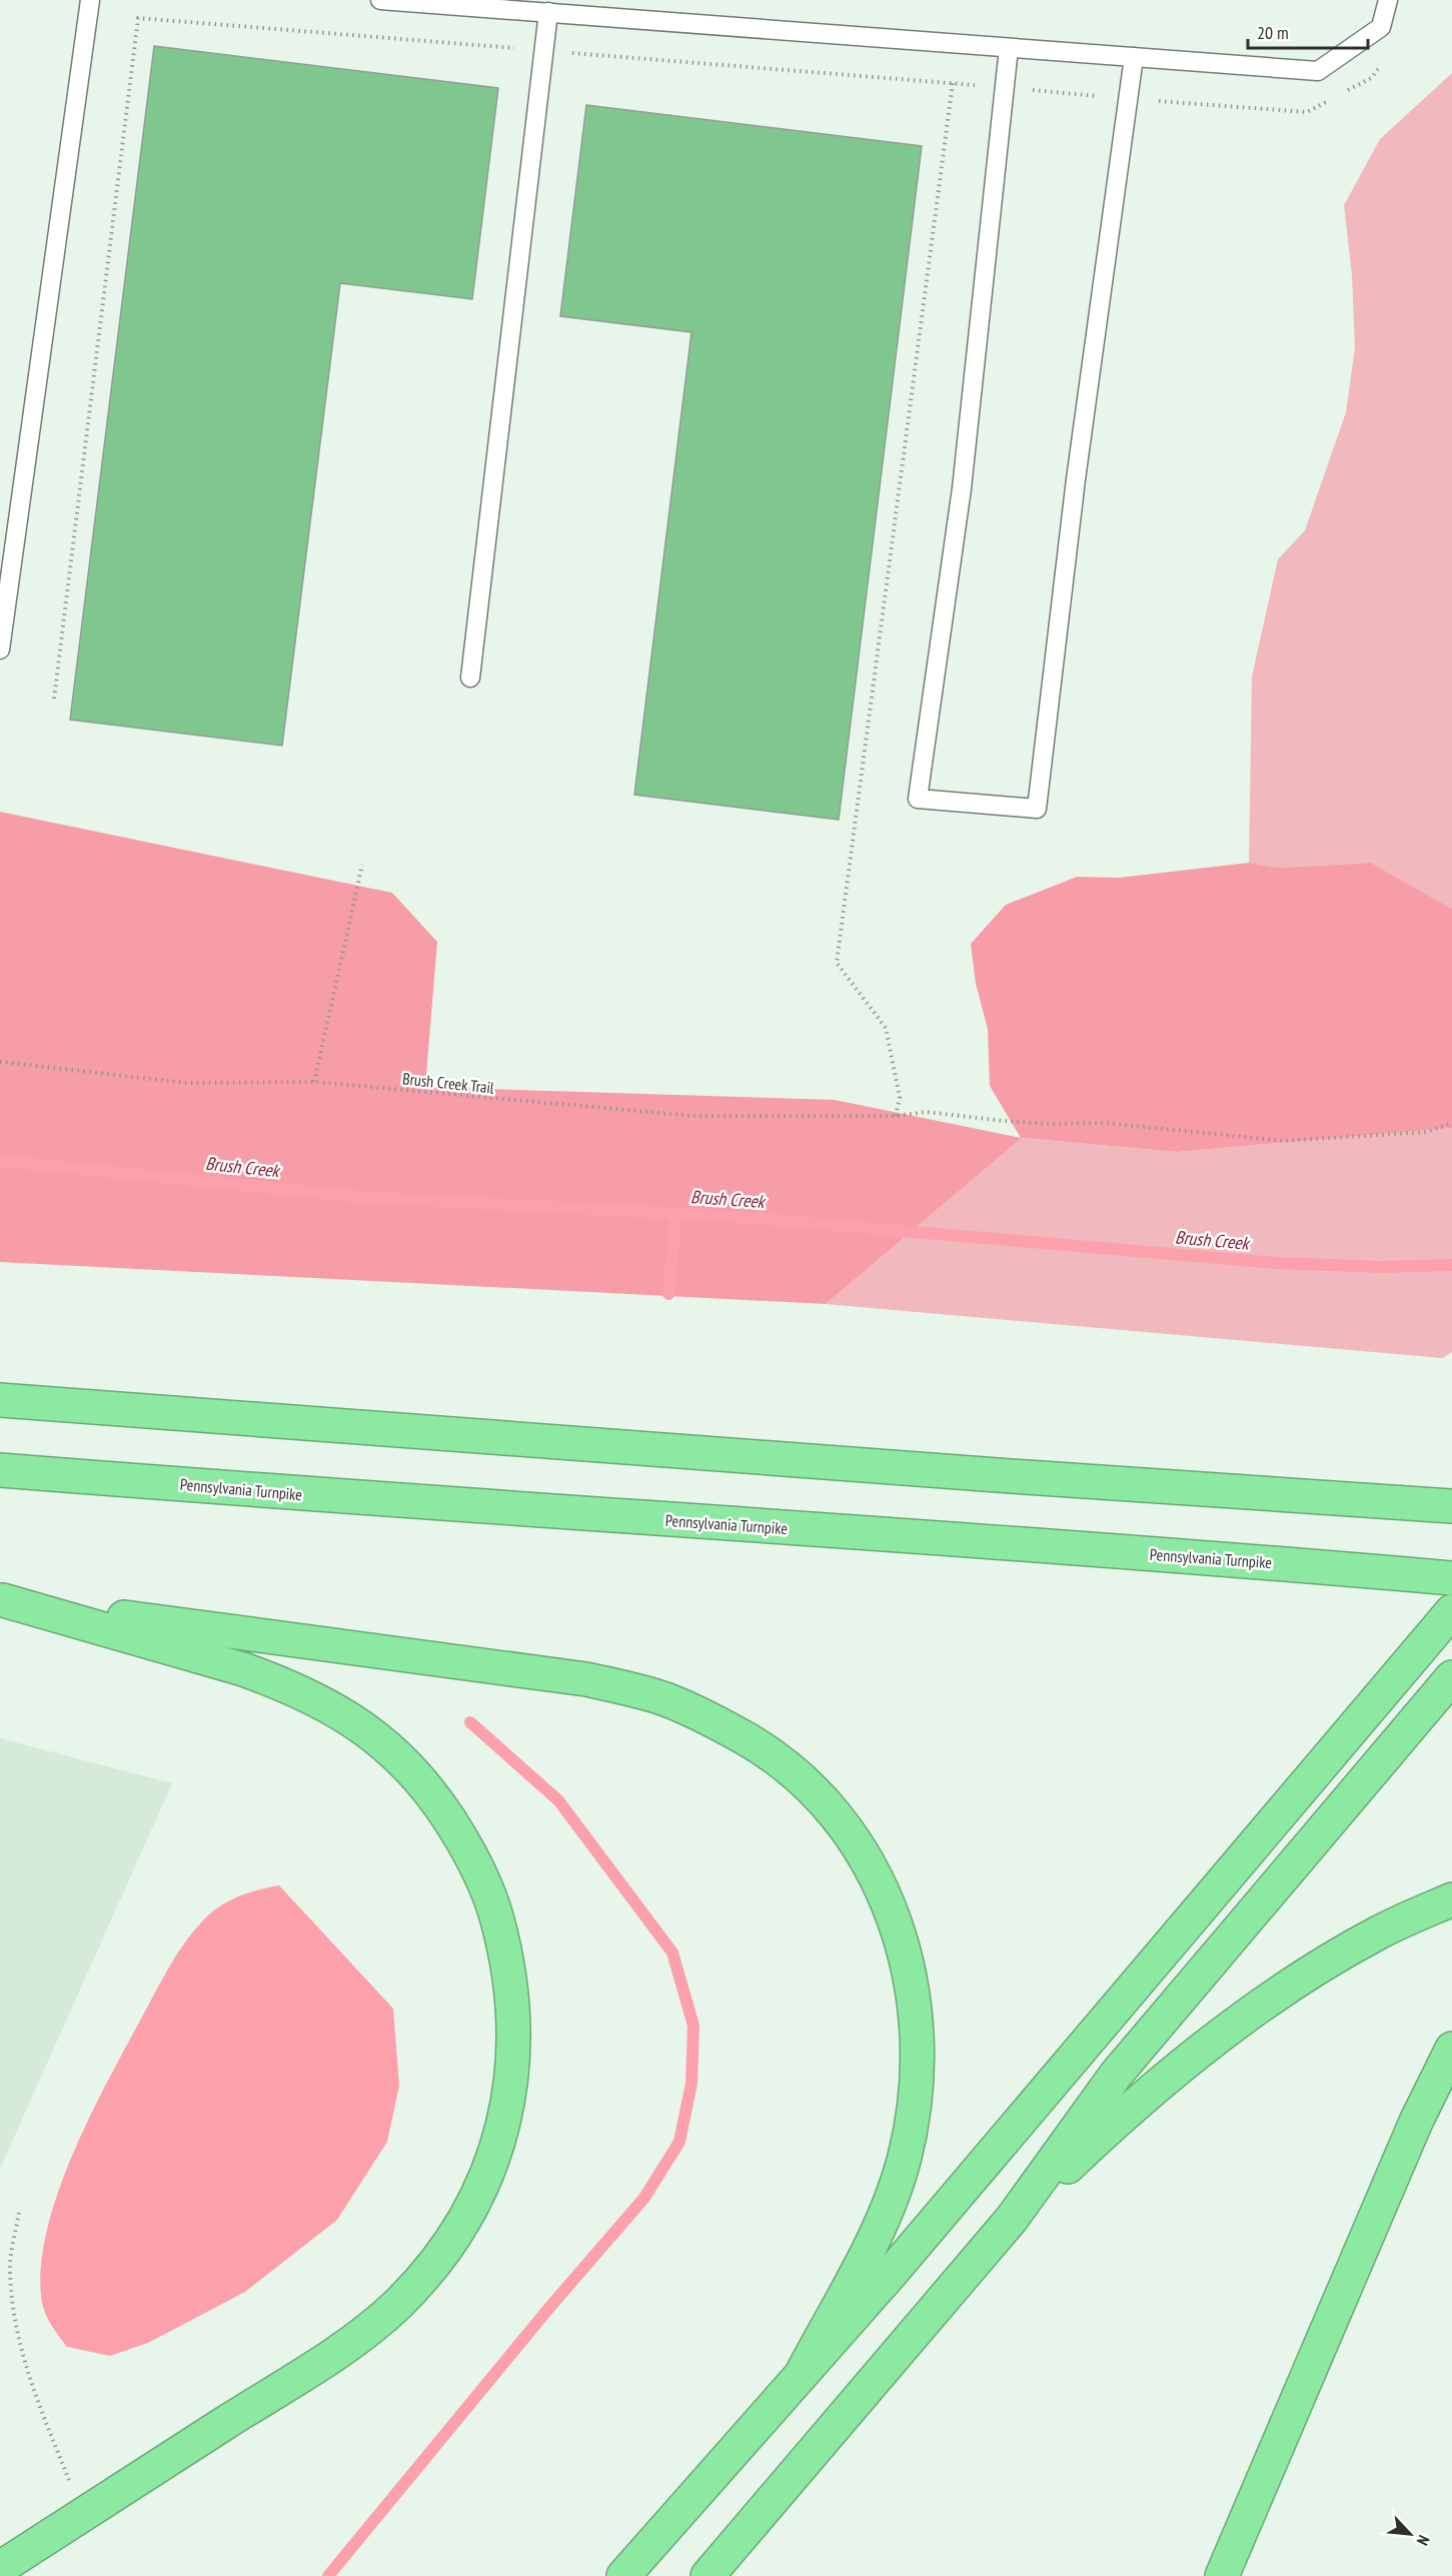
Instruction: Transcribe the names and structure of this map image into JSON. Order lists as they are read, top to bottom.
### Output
{
  "streets": {
    "highway": ["Pennsylvania Turnpike"],
    "path": ["Brush Creek Trail"]
  },
  "water": ["Brush Creek"],
  "scale_bar": "20 m",
  "north": "bottom right"
}
